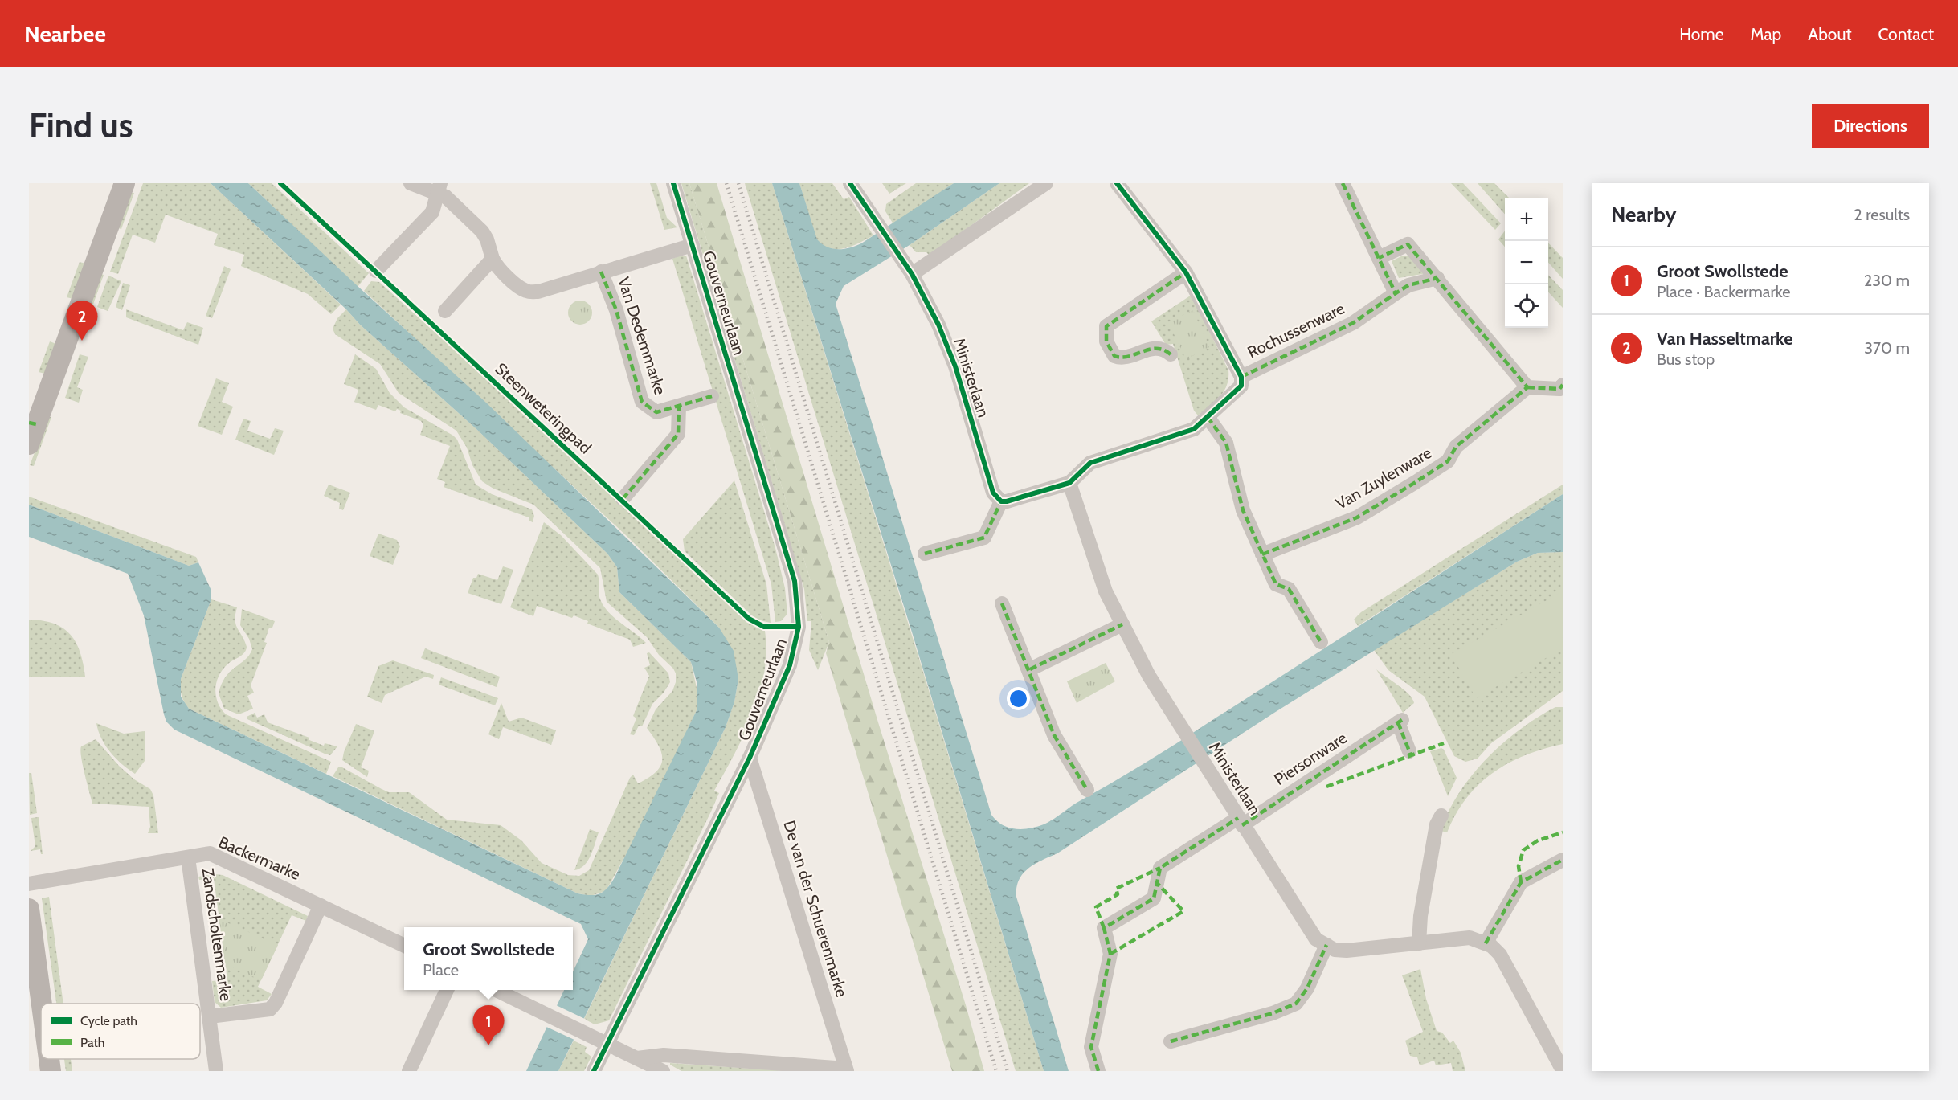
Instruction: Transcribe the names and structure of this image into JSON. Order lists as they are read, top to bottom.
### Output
{
  "streets": {
    "street": [
      "Gouverneurlaan",
      "Rochussenware",
      "Van Dedemmarke",
      "Ministerlaan",
      "Van Zuylenware",
      "Piersonware",
      "Backermarke",
      "De van der Schuerenmarke",
      "Zandscholtenmarke"
    ],
    "cycle path": ["Steenweteringpad"]
  },
  "crossings": [
    ["Gouverneurlaan", "Van Dedemmarke"],
    ["Gouverneurlaan", "De van der Schuerenmarke"],
    ["Rochussenware", "Ministerlaan"],
    ["Ministerlaan", "Piersonware"],
    ["Backermarke", "Zandscholtenmarke"]
  ],
  "legend": ["Cycle path", "Path"],
  "page": {
    "header": "Nearbee",
    "nav": [
      "Home",
      "Map",
      "About",
      "Contact"
    ],
    "buttons": "Directions",
    "title": "Find us",
    "heading": ["Nearby", "2 results"],
    "map_buttons": ["+", "−"],
    "list": [
      {
        "mark": "1",
        "name": "Groot Swollstede",
        "note": "Place · Backermarke",
        "value": "230 m"
      },
      {
        "mark": "2",
        "name": "Van Hasseltmarke",
        "note": "Bus stop",
        "value": "370 m"
      }
    ],
    "pins": ["2", "1"],
    "popup": ["Groot Swollstede", "Place"]
  }
}
